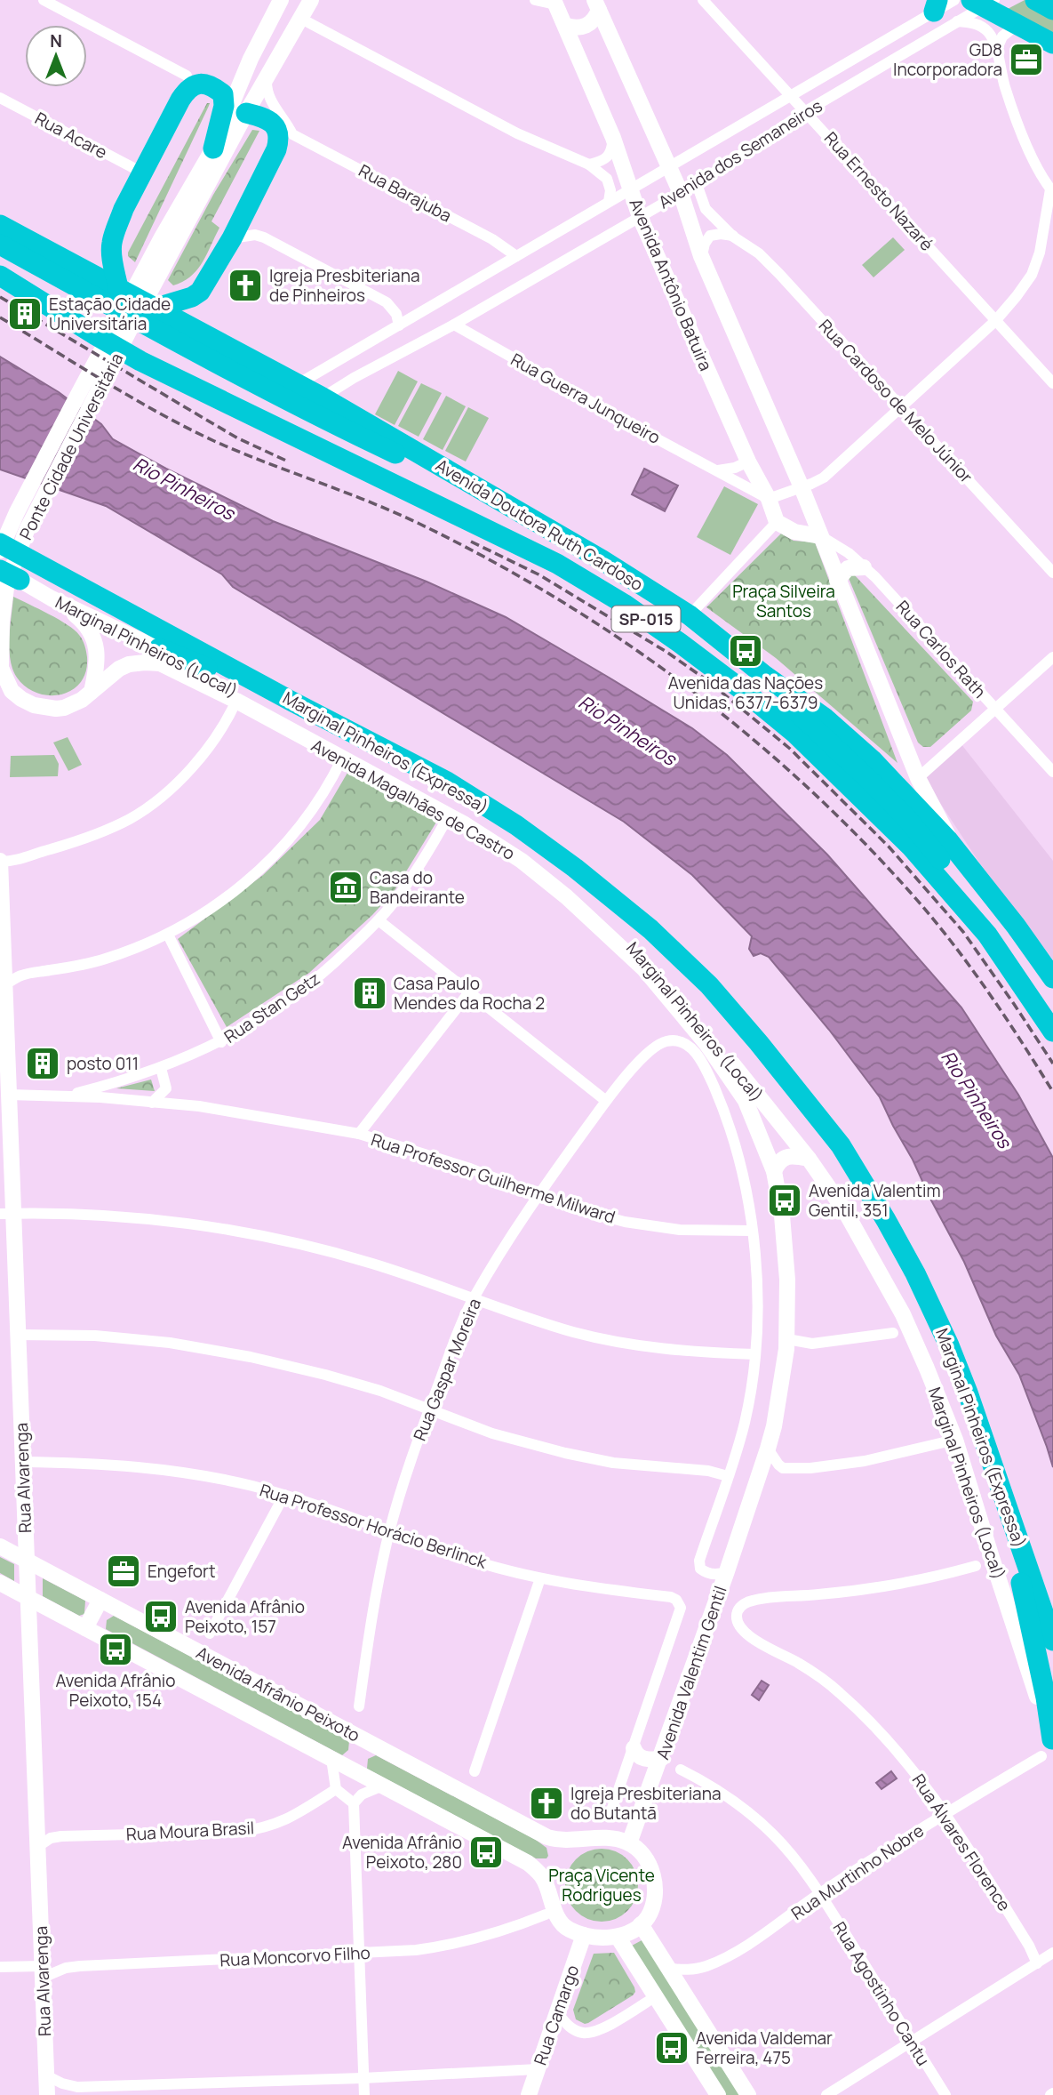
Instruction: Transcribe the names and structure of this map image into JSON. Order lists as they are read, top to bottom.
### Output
{
  "streets": {
    "highway": ["Avenida Doutora Ruth Cardoso", "SP-015", "Marginal Pinheiros (Expressa)"],
    "main road": [
      "Avenida Antônio Batuira",
      "Ponte Cidade Universitária",
      "Marginal Pinheiros (Local)",
      "Avenida Magalhães de Castro",
      "Rua Alvarenga",
      "Avenida Valentim Gentil",
      "Avenida Afrânio Peixoto",
      "Rua Camargo"
    ],
    "street": [
      "Rua Acare",
      "Avenida dos Semaneiros",
      "Rua Ernesto Nazaré",
      "Rua Barajuba",
      "Rua Guerra Junqueiro",
      "Rua Cardoso de Melo Júnior",
      "Rua Carlos Rath",
      "Rua Stan Getz",
      "Rua Professor Guilherme Milward",
      "Rua Gaspar Moreira",
      "Rua Professor Horácio Berlinck",
      "Rua Moura Brasil",
      "Rua Álvares Florence",
      "Rua Murtinho Nobre",
      "Rua Moncorvo Filho",
      "Rua Agostinho Cantu"
    ]
  },
  "crossings": [
    ["Avenida dos Semaneiros", "Rua Ernesto Nazaré"],
    ["Avenida dos Semaneiros", "Rua Barajuba"],
    ["Avenida dos Semaneiros", "Avenida Antônio Batuira"],
    ["Avenida dos Semaneiros", "Rua Guerra Junqueiro"],
    ["Avenida dos Semaneiros", "Rua Cardoso de Melo Júnior"],
    ["Avenida dos Semaneiros", "Avenida Doutora Ruth Cardoso"],
    ["Avenida Antônio Batuira", "Rua Guerra Junqueiro"],
    ["Ponte Cidade Universitária", "Avenida Magalhães de Castro"],
    ["Marginal Pinheiros (Local)", "Rua Murtinho Nobre"],
    ["Avenida Magalhães de Castro", "Rua Stan Getz"],
    ["Avenida Magalhães de Castro", "Avenida Valentim Gentil"],
    ["Rua Stan Getz", "Rua Professor Guilherme Milward"],
    ["Rua Professor Guilherme Milward", "Rua Gaspar Moreira"],
    ["Rua Professor Guilherme Milward", "Rua Alvarenga"],
    ["Rua Professor Guilherme Milward", "Avenida Valentim Gentil"],
    ["Rua Gaspar Moreira", "Rua Professor Horácio Berlinck"],
    ["Rua Gaspar Moreira", "Avenida Valentim Gentil"],
    ["Rua Alvarenga", "Rua Professor Horácio Berlinck"],
    ["Rua Alvarenga", "Avenida Afrânio Peixoto"],
    ["Rua Alvarenga", "Rua Moura Brasil"],
    ["Rua Alvarenga", "Rua Moncorvo Filho"],
    ["Rua Professor Horácio Berlinck", "Avenida Valentim Gentil"],
    ["Avenida Valentim Gentil", "Avenida Afrânio Peixoto"],
    ["Avenida Afrânio Peixoto", "Rua Camargo"],
    ["Rua Álvares Florence", "Rua Murtinho Nobre"],
    ["Rua Murtinho Nobre", "Rua Agostinho Cantu"]
  ],
  "water": ["Rio Pinheiros"],
  "parks": ["Praça Silveira Santos", "Praça Vicente Rodrigues"],
  "places": {
    "office": ["GD8 Incorporadora", "Engefort"],
    "church": ["Igreja Presbiteriana de Pinheiros", "Igreja Presbiteriana do Butantã"],
    "building": ["Estação Cidade Universitária", "Casa Paulo Mendes da Rocha 2", "posto 011"],
    "bus stop": [
      "Avenida das Nações Unidas, 6377-6379",
      "Avenida Valentim Gentil, 351",
      "Avenida Afrânio Peixoto, 157",
      "Avenida Afrânio Peixoto, 154",
      "Avenida Afrânio Peixoto, 280",
      "Avenida Valdemar Ferreira, 475"
    ],
    "museum": ["Casa do Bandeirante"]
  },
  "north": "top"
}
